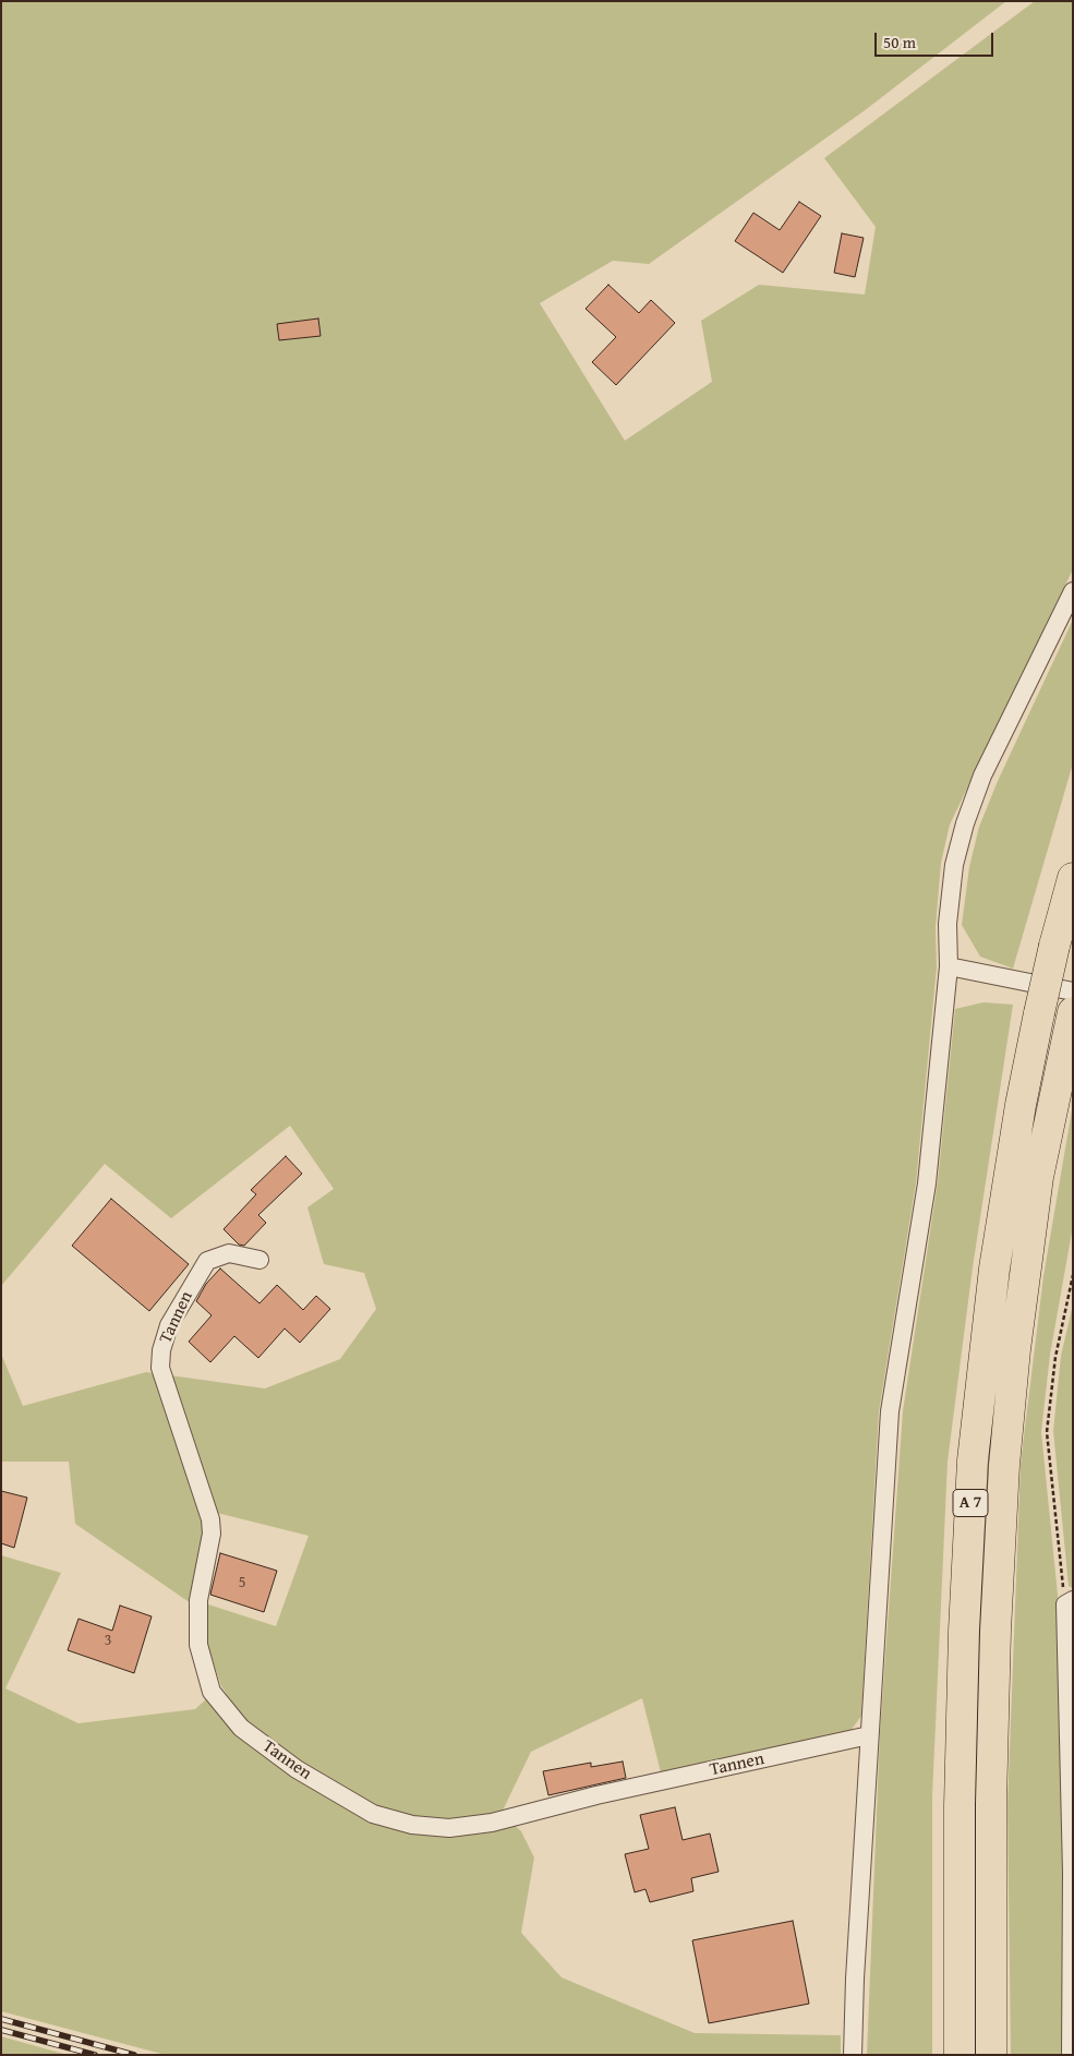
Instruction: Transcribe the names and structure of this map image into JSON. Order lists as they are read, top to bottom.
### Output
{
  "streets": {
    "highway": ["A 7"],
    "street": ["Tannen"]
  },
  "house_numbers": ["5", "3"],
  "scale_bar": "50 m"
}
